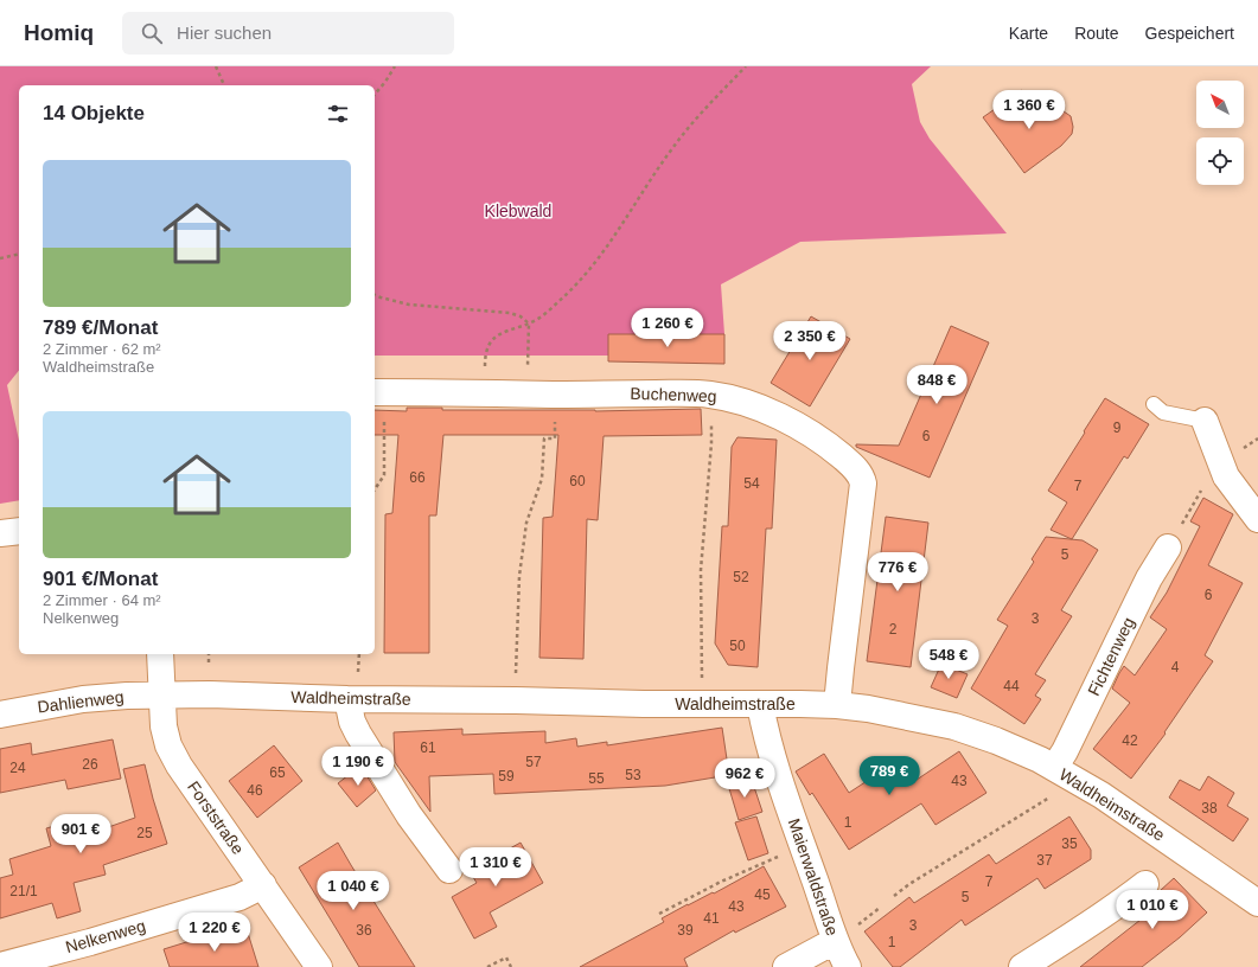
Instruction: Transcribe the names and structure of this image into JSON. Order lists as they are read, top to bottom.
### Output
{
  "streets": {
    "street": [
      "Buchenweg",
      "Fichtenweg",
      "Waldheimstraße",
      "Dahlienweg",
      "Forststraße",
      "Maierwaldstraße",
      "Nelkenweg"
    ]
  },
  "crossings": [
    ["Buchenweg", "Waldheimstraße"],
    ["Fichtenweg", "Waldheimstraße"],
    ["Waldheimstraße", "Dahlienweg"],
    ["Waldheimstraße", "Forststraße"],
    ["Waldheimstraße", "Maierwaldstraße"],
    ["Dahlienweg", "Forststraße"],
    ["Forststraße", "Nelkenweg"]
  ],
  "parks": ["Klebwald"],
  "house_numbers": [
    "9",
    "6",
    "66",
    "60",
    "54",
    "7",
    "5",
    "52",
    "6",
    "3",
    "2",
    "50",
    "4",
    "44",
    "42",
    "61",
    "57",
    "26",
    "24",
    "65",
    "53",
    "59",
    "55",
    "43",
    "46",
    "38",
    "1",
    "25",
    "35",
    "37",
    "7",
    "21/1",
    "45",
    "5",
    "43",
    "41",
    "3",
    "36",
    "39",
    "1"
  ],
  "north": "top left",
  "page": {
    "header": "Homiq",
    "search": "Hier suchen",
    "nav": ["Karte", "Route", "Gespeichert"],
    "heading": "14 Objekte",
    "price": [
      "1 360 €",
      "1 260 €",
      "2 350 €",
      "848 €",
      "776 €",
      "548 €",
      "1 190 €",
      "789 €",
      "962 €",
      "901 €",
      "1 310 €",
      "1 040 €",
      "1 010 €",
      "1 220 €"
    ],
    "list": [
      {
        "name": "789 €/Monat",
        "note": "2 Zimmer · 62 m² · Waldheimstraße"
      },
      {
        "name": "901 €/Monat",
        "note": "2 Zimmer · 64 m² · Nelkenweg"
      }
    ]
  }
}
